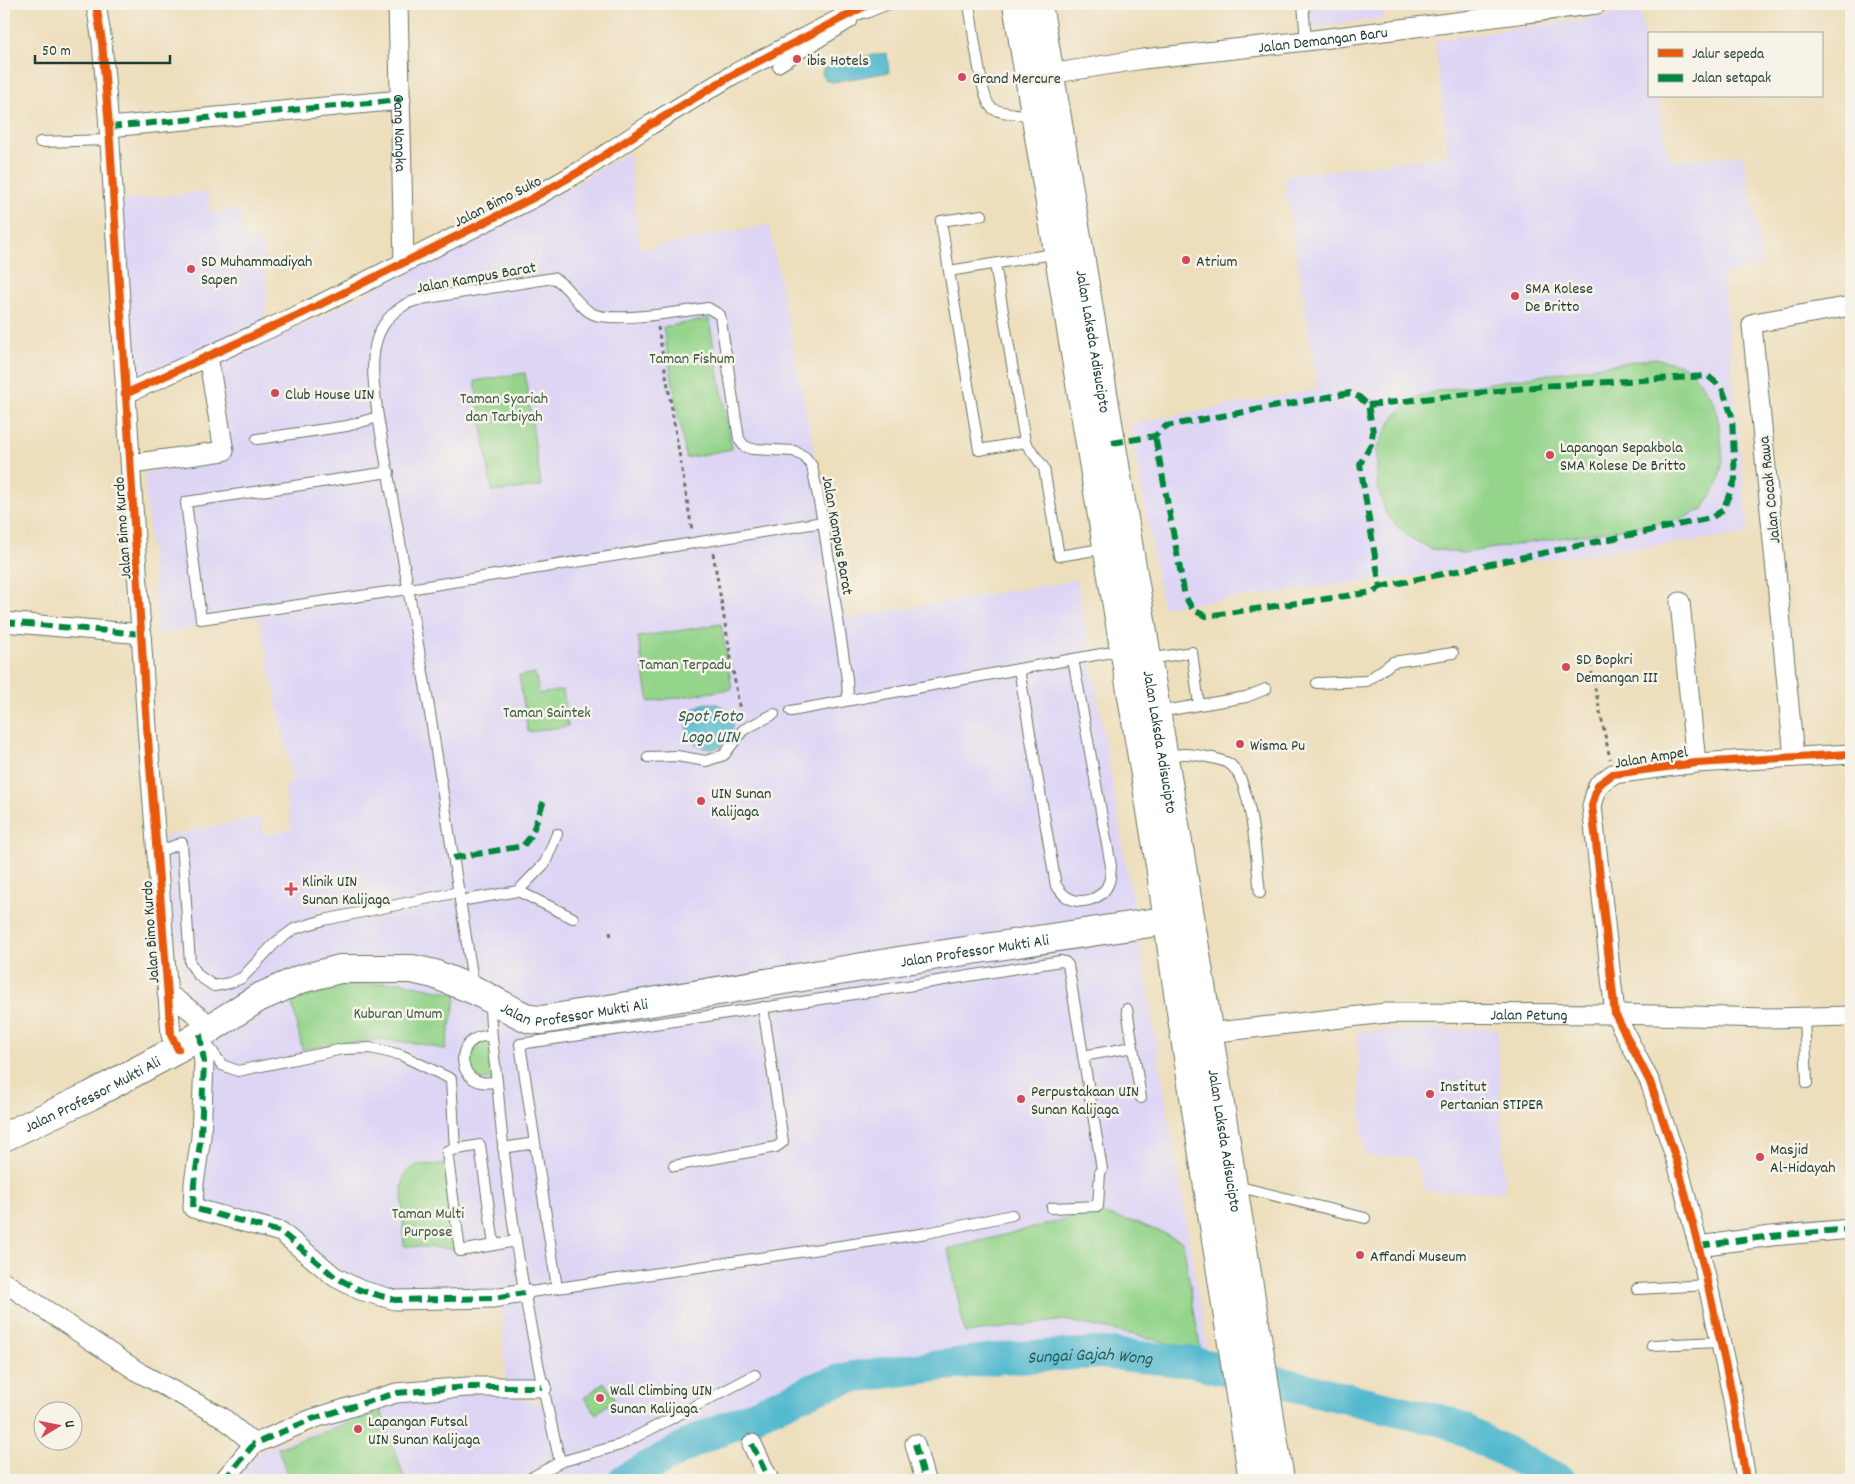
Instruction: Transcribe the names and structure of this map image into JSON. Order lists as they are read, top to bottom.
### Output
{
  "streets": {
    "main road": ["Jalan Laksda Adisucipto", "Jalan Professor Mukti Ali"],
    "street": [
      "Jalan Demangan Baru",
      "Gang Nangka",
      "Jalan Bimo Suko",
      "Jalan Cocak Rawa",
      "Jalan Bimo Kurdo",
      "Jalan Ampel",
      "Jalan Petung"
    ],
    "lane": ["Jalan Kampus Barat"]
  },
  "crossings": [
    ["Jalan Demangan Baru", "Jalan Laksda Adisucipto"],
    ["Gang Nangka", "Jalan Bimo Suko"],
    ["Jalan Bimo Suko", "Jalan Bimo Kurdo"],
    ["Jalan Kampus Barat", "Jalan Professor Mukti Ali"],
    ["Jalan Laksda Adisucipto", "Jalan Professor Mukti Ali"],
    ["Jalan Laksda Adisucipto", "Jalan Petung"],
    ["Jalan Cocak Rawa", "Jalan Ampel"],
    ["Jalan Bimo Kurdo", "Jalan Professor Mukti Ali"],
    ["Jalan Ampel", "Jalan Petung"]
  ],
  "water": ["Spot Foto Logo UIN", "Sungai Gajah Wong"],
  "parks": [
    "Taman Fishum",
    "Taman Syariah dan Tarbiyah",
    "Taman Terpadu",
    "Taman Saintek",
    "Kuburan Umum",
    "Taman Multi Purpose"
  ],
  "places": {
    "other": [
      "ibis Hotels",
      "Grand Mercure",
      "Atrium",
      "SD Muhammadiyah Sapen",
      "SMA Kolese De Britto",
      "Club House UIN",
      "Lapangan Sepakbola SMA Kolese De Britto",
      "SD Bopkri Demangan III",
      "Wisma Pu",
      "UIN Sunan Kalijaga",
      "Institut Pertanian STIPER",
      "Perpustakaan UIN Sunan Kalijaga",
      "Masjid Al-Hidayah",
      "Affandi Museum",
      "Wall Climbing UIN Sunan Kalijaga",
      "Lapangan Futsal UIN Sunan Kalijaga"
    ],
    "health": ["Klinik UIN Sunan Kalijaga"]
  },
  "legend": ["Jalur sepeda", "Jalan setapak"],
  "scale_bar": "50 m",
  "north": "right"
}
